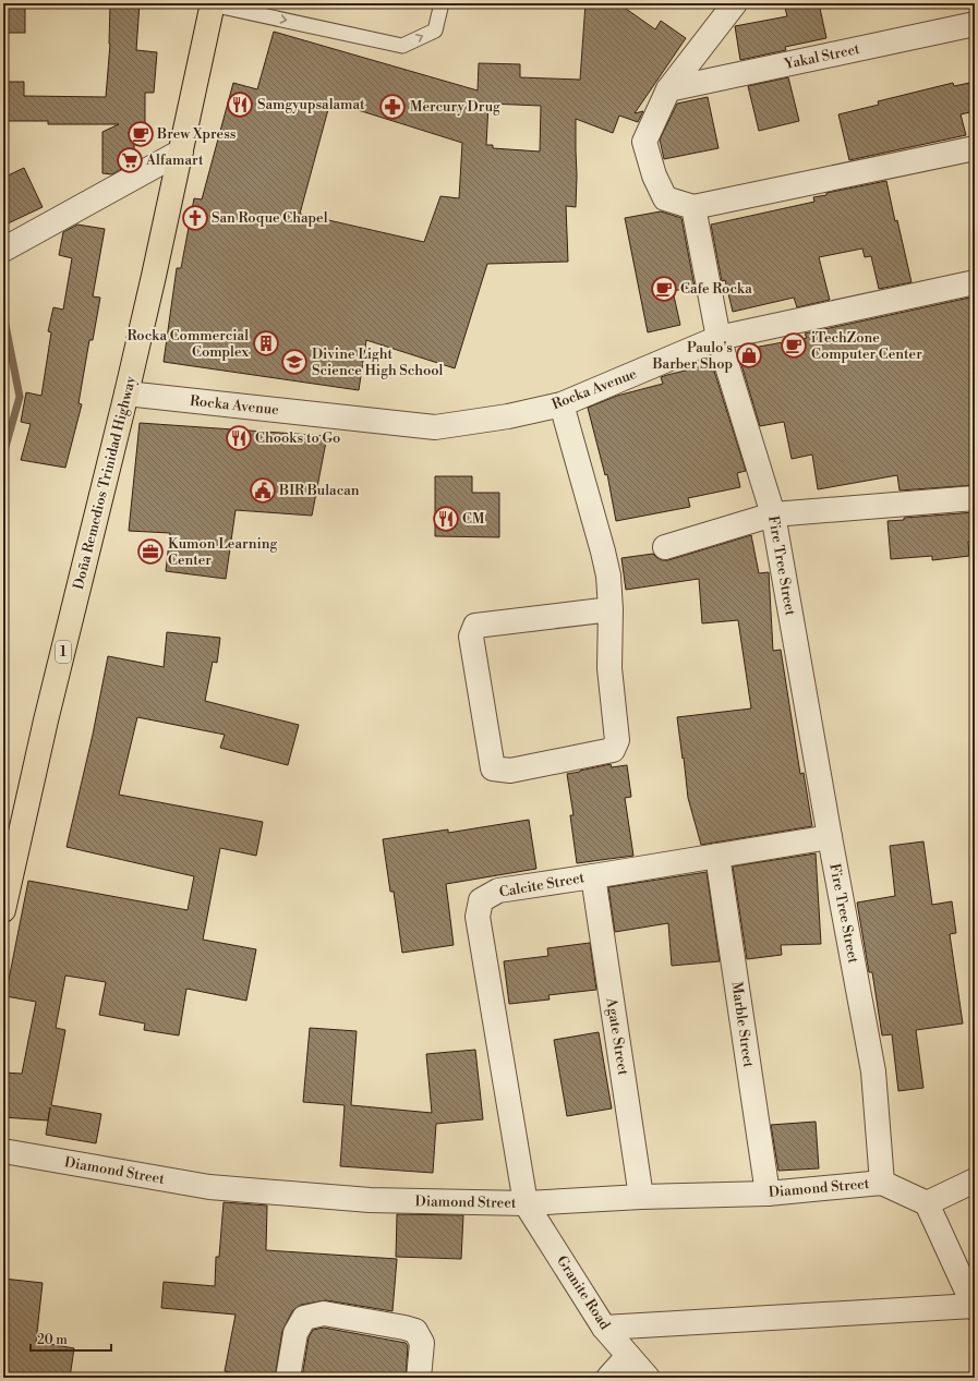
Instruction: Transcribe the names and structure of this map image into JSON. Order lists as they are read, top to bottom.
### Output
{
  "streets": {
    "highway": ["Doña Remedios Trinidad Highway", "1"],
    "street": [
      "Yakal Street",
      "Rocka Avenue",
      "Fire Tree Street",
      "Calcite Street",
      "Marble Street",
      "Agate Street",
      "Diamond Street",
      "Granite Road"
    ]
  },
  "crossings": [
    ["Rocka Avenue", "Doña Remedios Trinidad Highway"],
    ["Rocka Avenue", "Fire Tree Street"],
    ["Fire Tree Street", "Calcite Street"],
    ["Fire Tree Street", "Diamond Street"],
    ["Calcite Street", "Marble Street"],
    ["Calcite Street", "Agate Street"],
    ["Calcite Street", "Diamond Street"],
    ["Calcite Street", "Granite Road"],
    ["Marble Street", "Diamond Street"],
    ["Agate Street", "Diamond Street"],
    ["Diamond Street", "Granite Road"]
  ],
  "places": {
    "restaurant": ["Samgyupsalamat", "Chooks to Go", "CM"],
    "pharmacy": ["Mercury Drug"],
    "cafe": ["Brew Xpress", "Cafe Rocka", "iTechZone Computer Center"],
    "supermarket": ["Alfamart"],
    "church": ["San Roque Chapel"],
    "building": ["Rocka Commercial Complex"],
    "shop": ["Paulo's Barber Shop"],
    "school or university": ["Divine Light Science High School"],
    "public building": ["BIR Bulacan"],
    "office": ["Kumon Learning Center"]
  },
  "scale_bar": "20 m"
}
